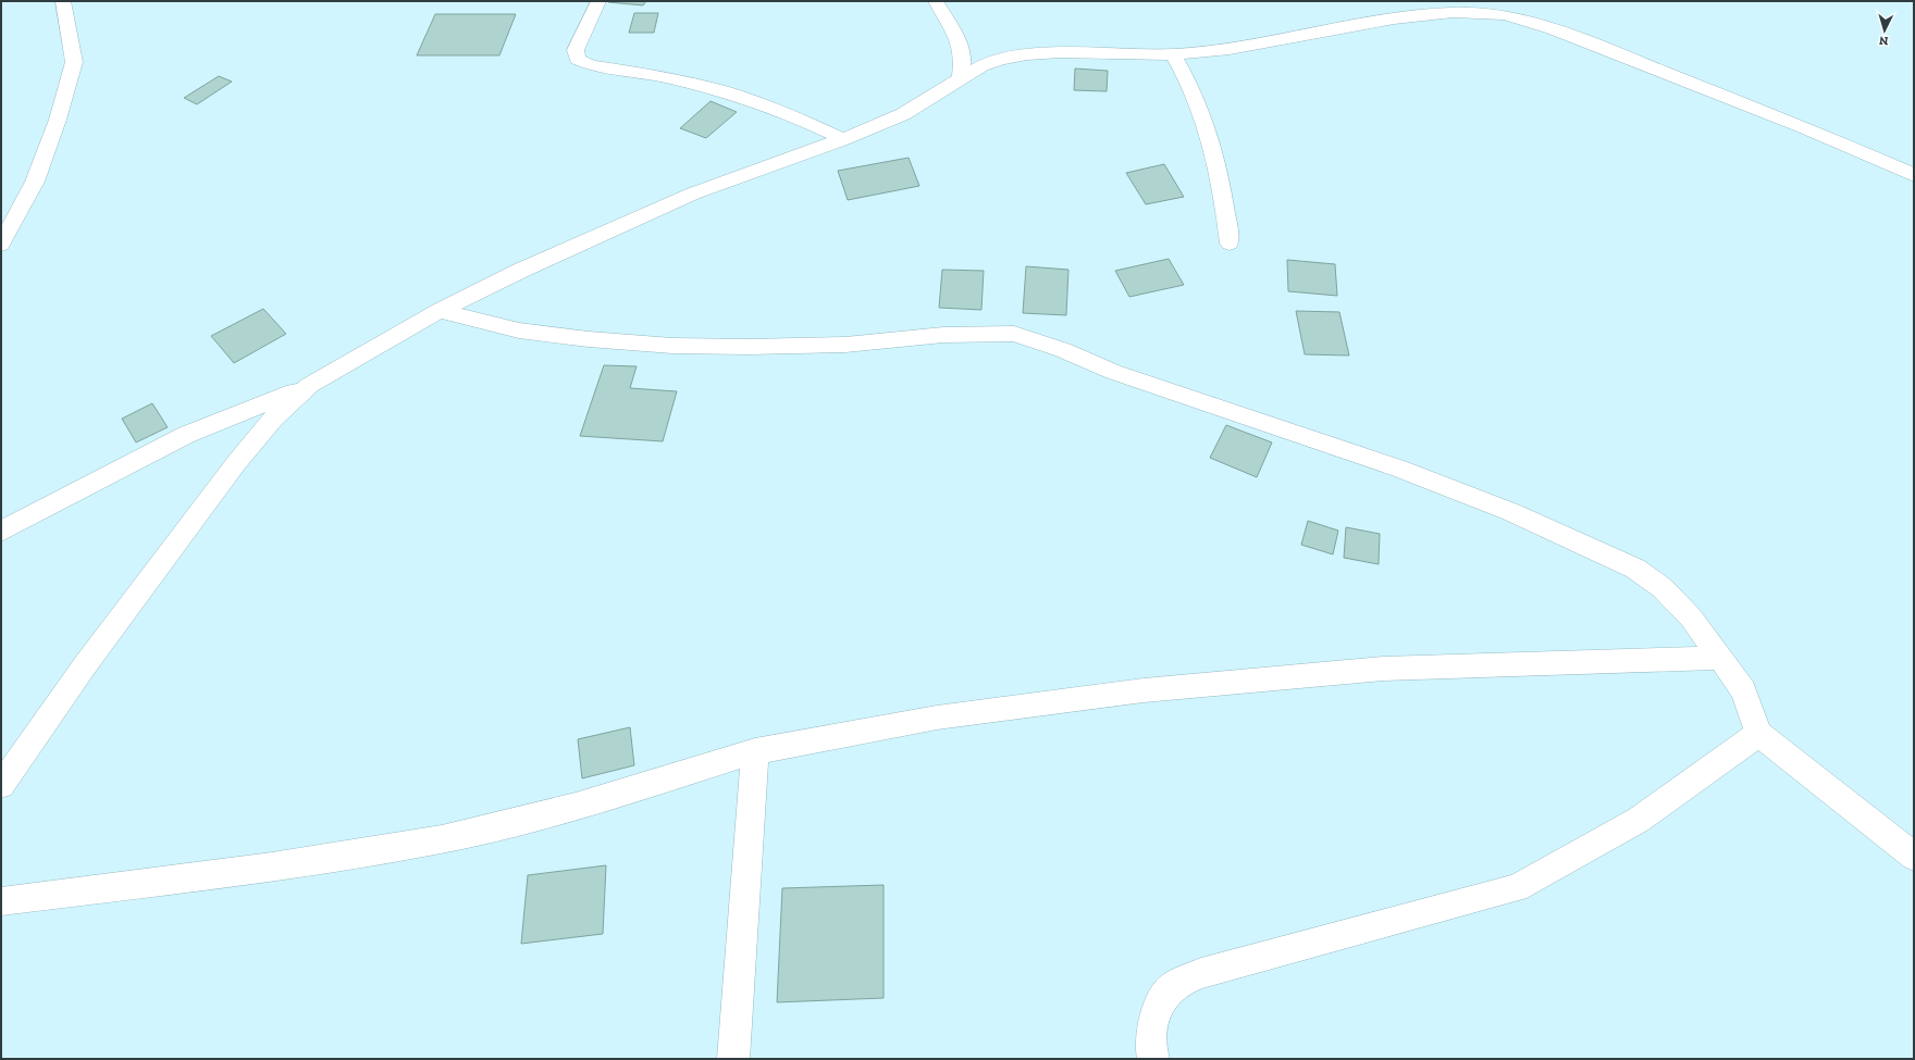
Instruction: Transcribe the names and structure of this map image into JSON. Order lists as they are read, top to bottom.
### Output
{
  "north": "bottom"
}
